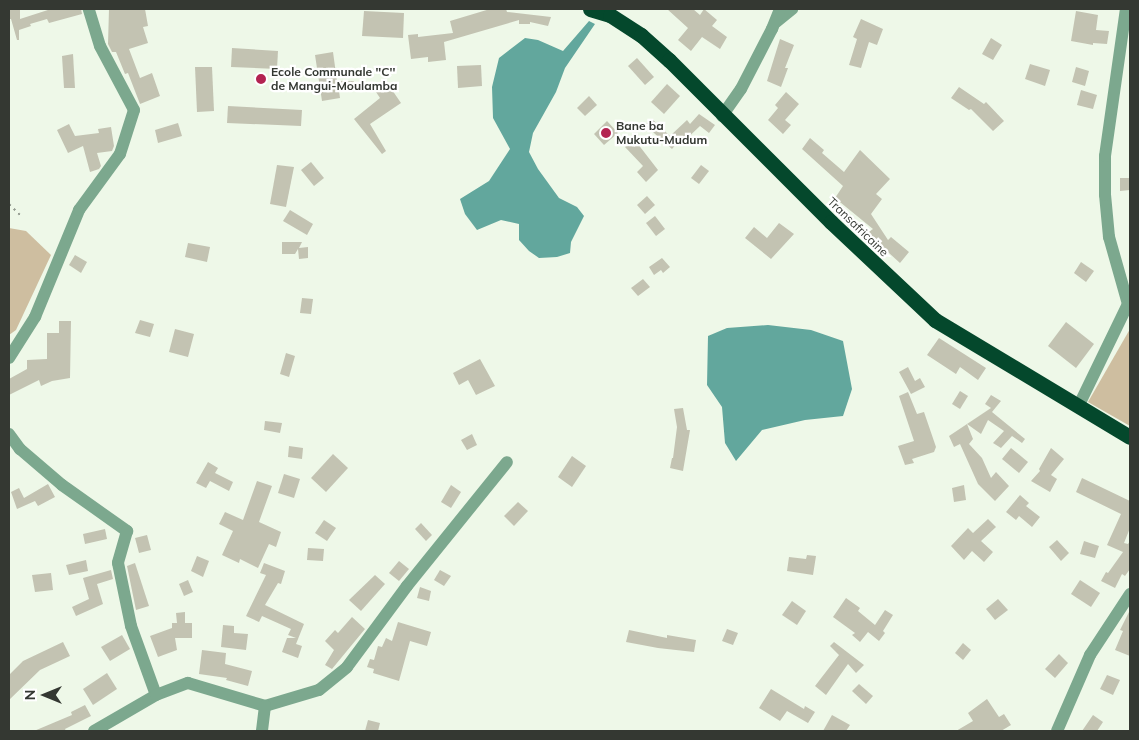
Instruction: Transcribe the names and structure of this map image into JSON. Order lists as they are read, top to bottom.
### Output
{
  "streets": {
    "highway": ["Transafricaine"]
  },
  "places": ["Ecole Communale ''C'' de Mangui-Moulamba", "Bane ba Mukutu-Mudum"],
  "north": "left"
}
